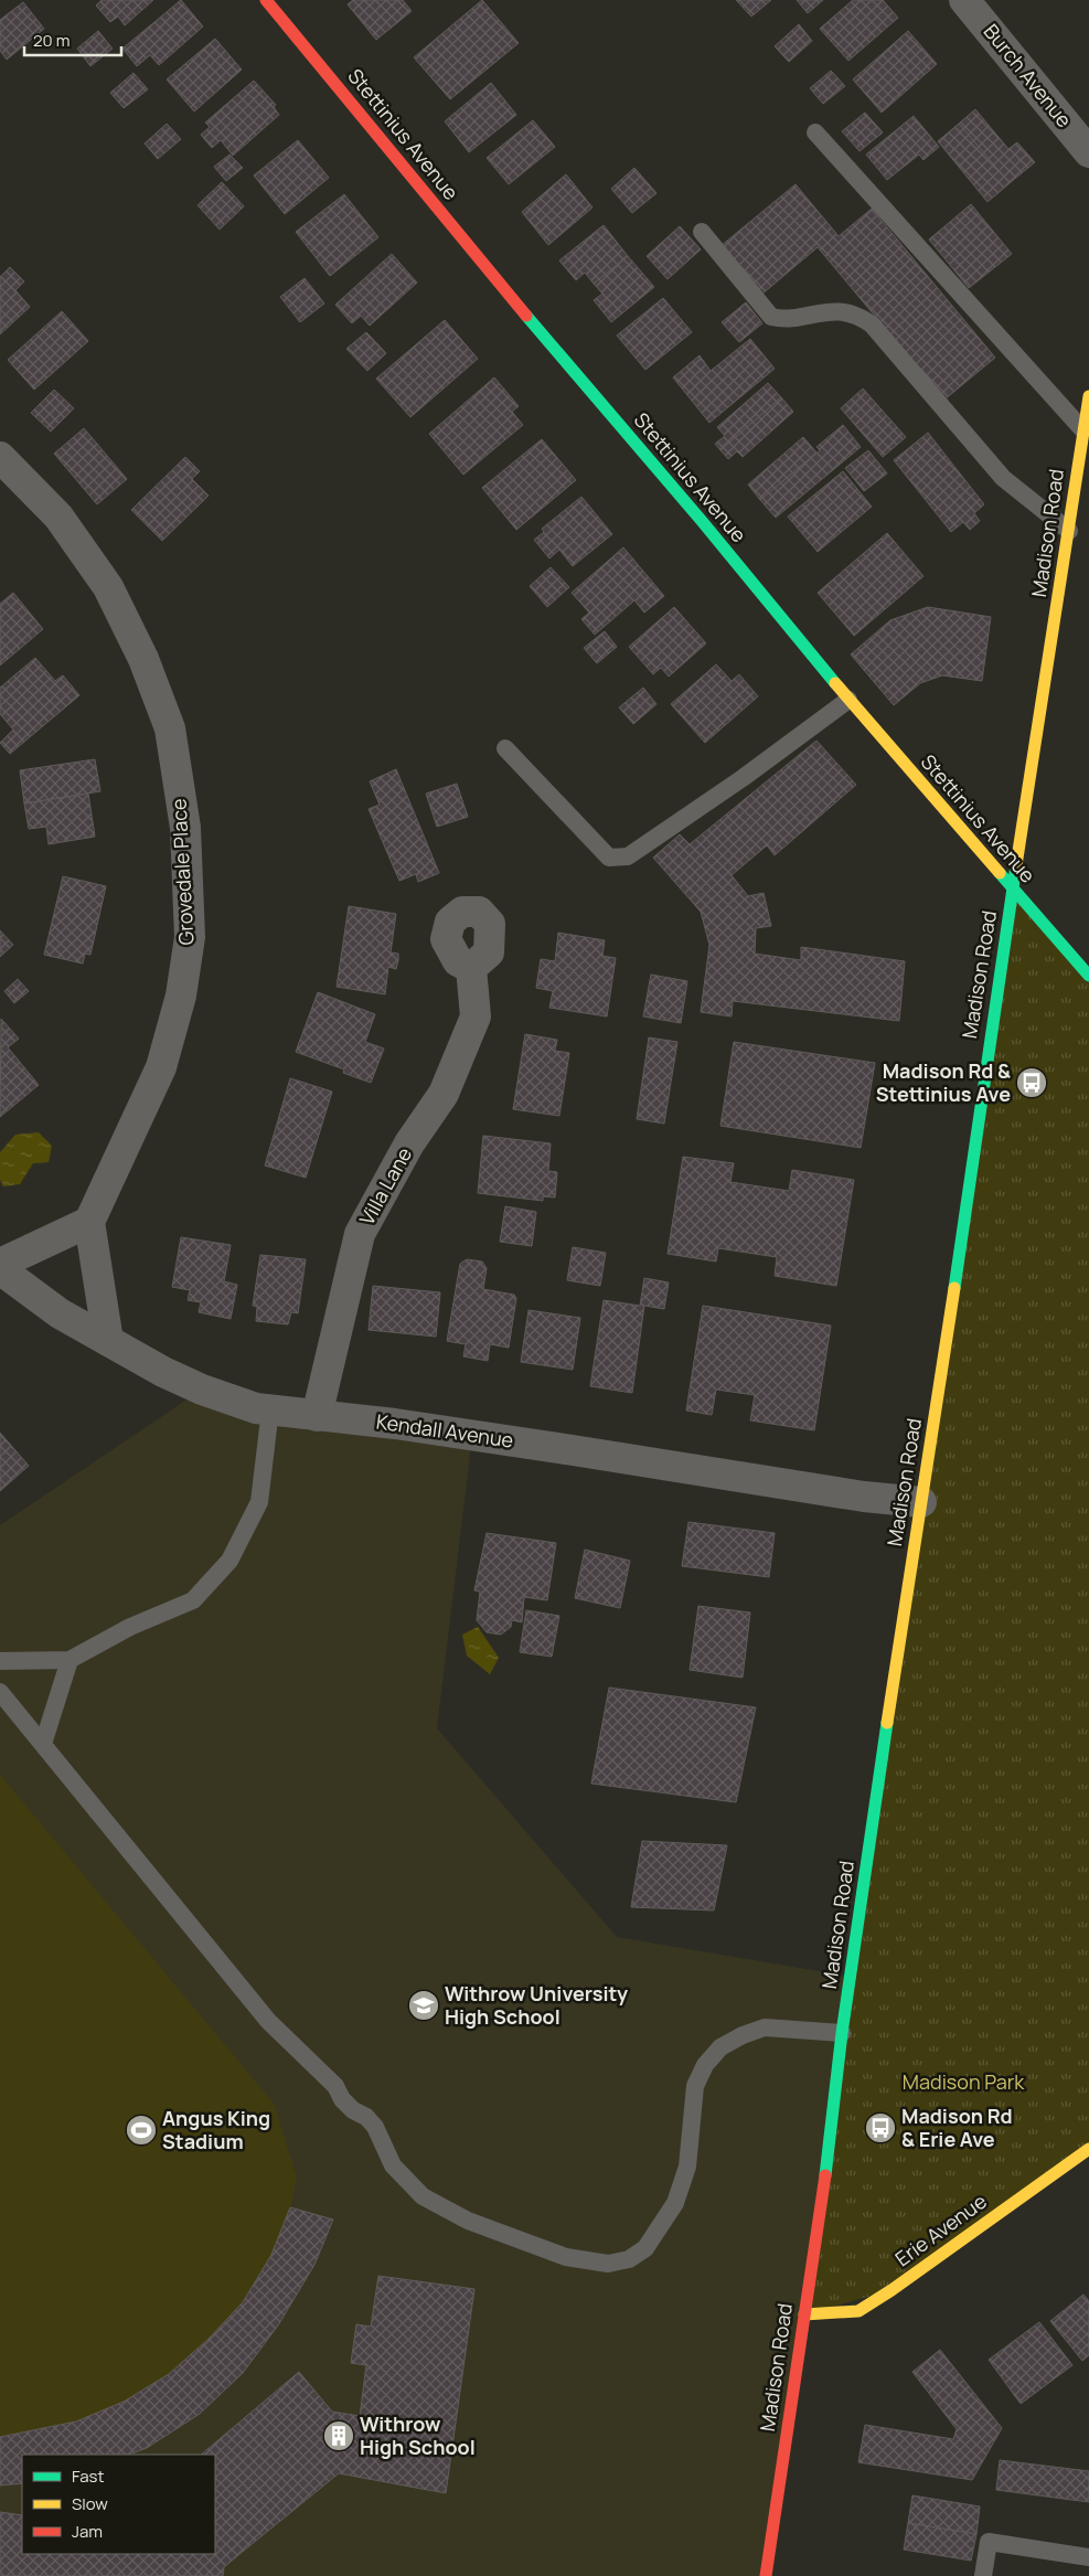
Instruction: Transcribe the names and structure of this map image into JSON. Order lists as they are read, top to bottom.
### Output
{
  "streets": {
    "main road": ["Stettinius Avenue", "Madison Road", "Erie Avenue"],
    "street": [
      "Burch Avenue",
      "Grovedale Place",
      "Villa Lane",
      "Kendall Avenue"
    ]
  },
  "crossings": [
    ["Stettinius Avenue", "Madison Road"],
    ["Madison Road", "Kendall Avenue"],
    ["Madison Road", "Erie Avenue"],
    ["Villa Lane", "Kendall Avenue"]
  ],
  "parks": ["Madison Park"],
  "places": {
    "bus stop": ["Madison Rd & Stettinius Ave", "Madison Rd & Erie Ave"],
    "school or university": ["Withrow University High School"],
    "sports": ["Angus King Stadium"],
    "building": ["Withrow High School"]
  },
  "legend": ["Fast", "Slow", "Jam"],
  "scale_bar": "20 m"
}
